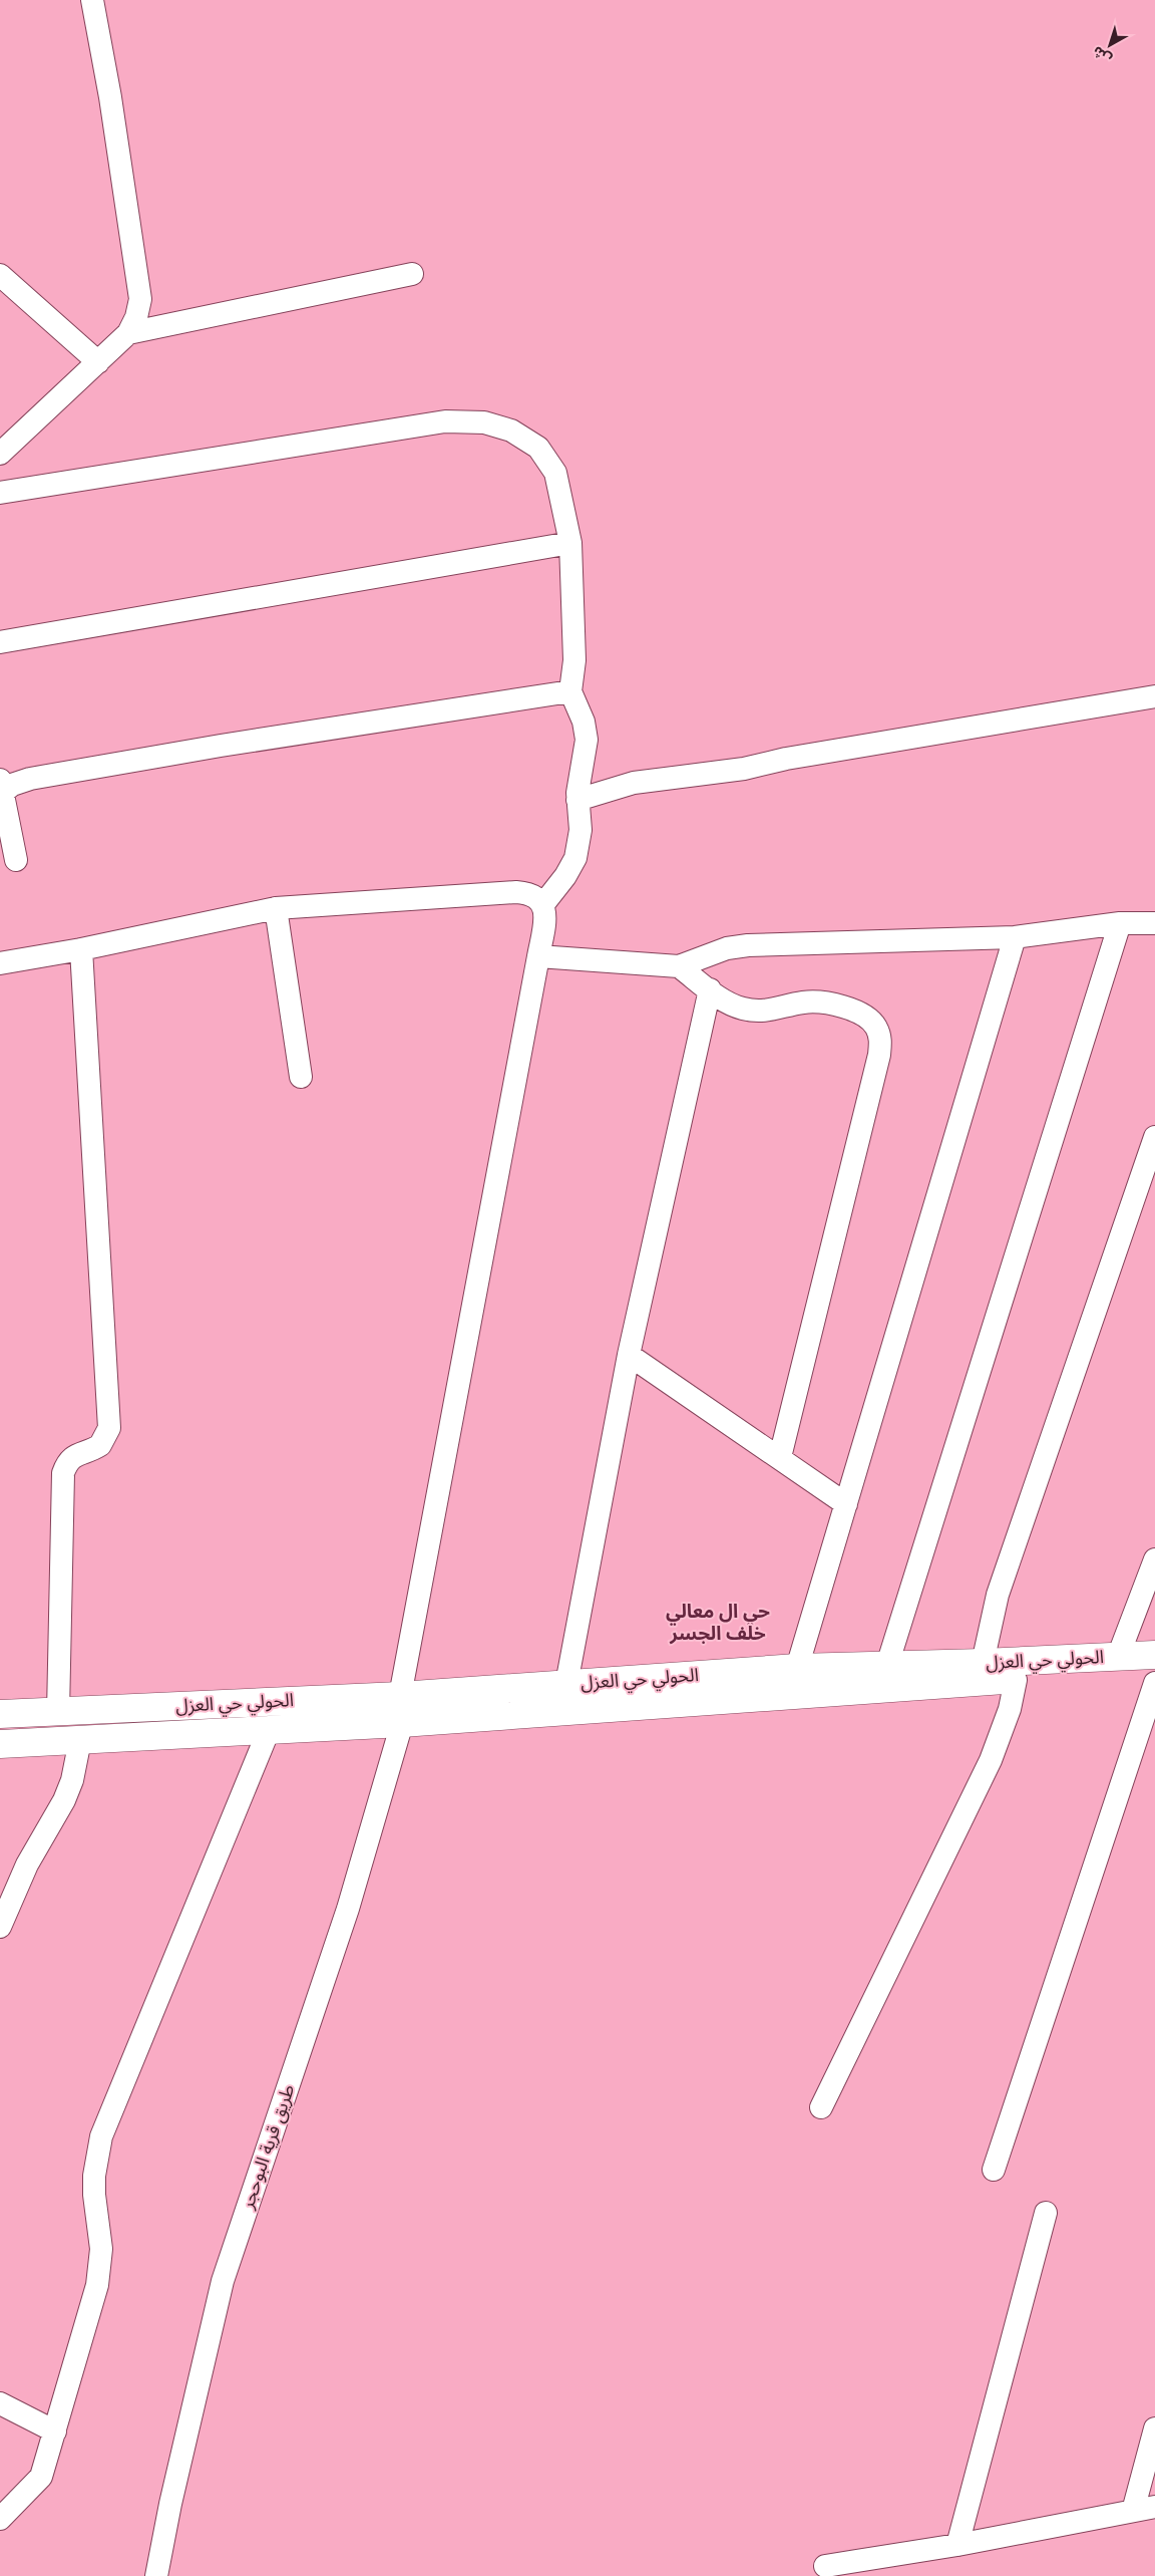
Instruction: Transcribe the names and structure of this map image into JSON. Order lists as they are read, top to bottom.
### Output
{
  "streets": {
    "highway": ["الحولي حي العزل"],
    "street": ["طريق قرية البوحجر"]
  },
  "crossings": [
    ["الحولي حي العزل", "طريق قرية البوحجر"]
  ],
  "districts": ["حي ال معالي خلف الجسر"],
  "north": "bottom left"
}
